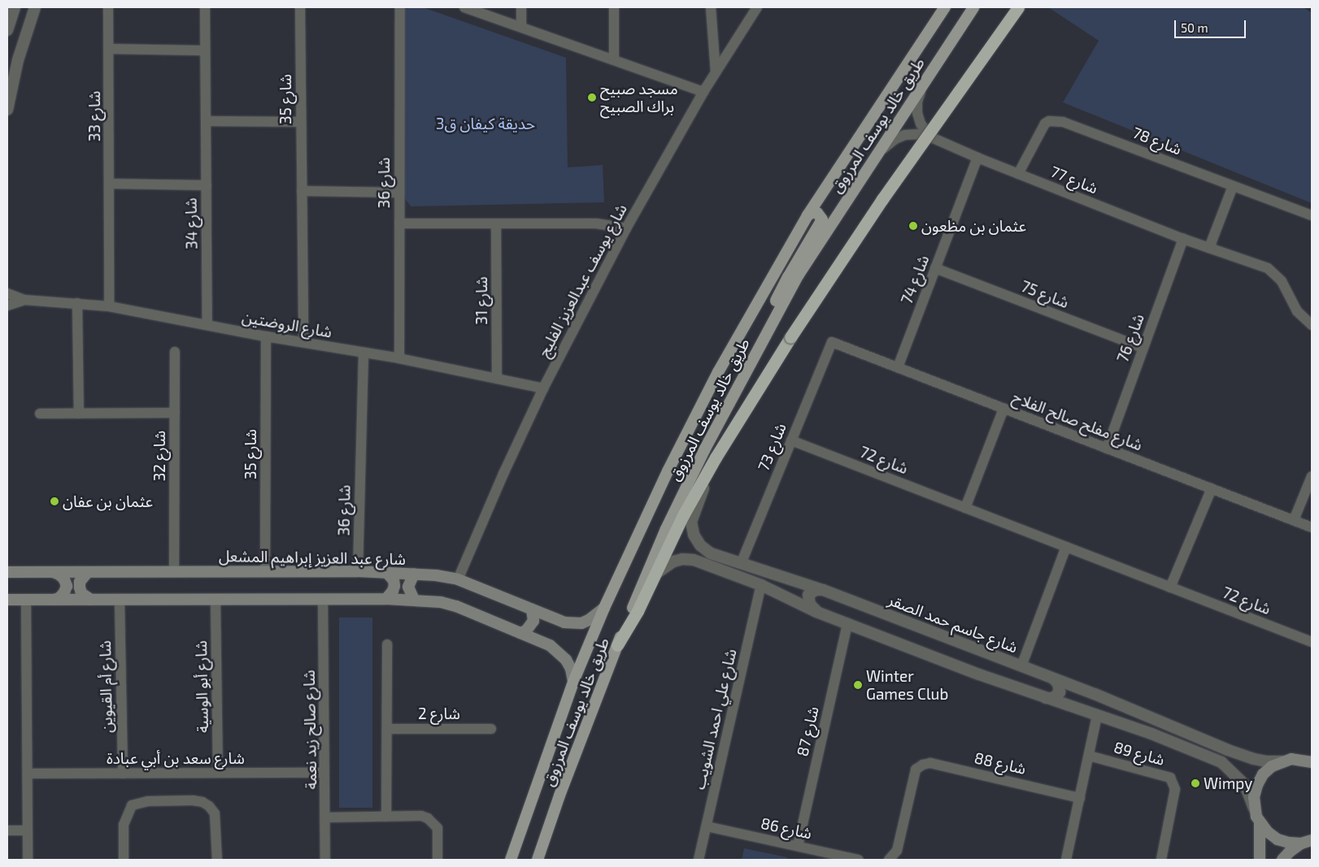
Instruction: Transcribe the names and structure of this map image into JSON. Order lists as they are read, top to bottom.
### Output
{
  "streets": {
    "main road": ["طريق خالد يوسف المرزوق", "شارع عبد العزيز إبراهيم المشعل"],
    "street": [
      "شارع 35",
      "شارع 33",
      "شارع 78",
      "شارع 77",
      "شارع 36",
      "شارع 34",
      "شارع 74",
      "شارع يوسف عبدالعزيز الفليج",
      "شارع 75",
      "شارع 31",
      "شارع الروضتين",
      "شارع 76",
      "شارع مفلح صالح الفلاح",
      "شارع 73",
      "شارع 32",
      "شارع 72",
      "شارع جاسم حمد الصقر",
      "شارع أم القيوين",
      "شارع أبو الوسية",
      "شارع 2",
      "شارع علي احمد الشويب",
      "شارع صالح زيد نعمة",
      "شارع 87",
      "شارع 89",
      "شارع سعد بن أبي عبادة",
      "شارع 88",
      "شارع 86"
    ]
  },
  "crossings": [
    ["شارع 35", "شارع الروضتين"],
    ["شارع 35", "شارع عبد العزيز إبراهيم المشعل"],
    ["شارع 33", "شارع الروضتين"],
    ["طريق خالد يوسف المرزوق", "شارع 77"],
    ["طريق خالد يوسف المرزوق", "شارع عبد العزيز إبراهيم المشعل"],
    ["شارع 78", "شارع 77"],
    ["شارع 77", "شارع 74"],
    ["شارع 77", "شارع 76"],
    ["شارع 36", "شارع الروضتين"],
    ["شارع 36", "شارع عبد العزيز إبراهيم المشعل"],
    ["شارع 34", "شارع الروضتين"],
    ["شارع 74", "شارع 75"],
    ["شارع 74", "شارع مفلح صالح الفلاح"],
    ["شارع يوسف عبدالعزيز الفليج", "شارع الروضتين"],
    ["شارع يوسف عبدالعزيز الفليج", "شارع عبد العزيز إبراهيم المشعل"],
    ["شارع 75", "شارع 76"],
    ["شارع 31", "شارع الروضتين"],
    ["شارع 76", "شارع مفلح صالح الفلاح"],
    ["شارع مفلح صالح الفلاح", "شارع 73"],
    ["شارع 73", "شارع 72"],
    ["شارع 73", "شارع جاسم حمد الصقر"],
    ["شارع 32", "شارع عبد العزيز إبراهيم المشعل"],
    ["شارع أم القيوين", "شارع سعد بن أبي عبادة"],
    ["شارع أبو الوسية", "شارع سعد بن أبي عبادة"],
    ["شارع علي احمد الشويب", "شارع 86"],
    ["شارع صالح زيد نعمة", "شارع سعد بن أبي عبادة"],
    ["شارع 87", "شارع 86"]
  ],
  "parks": ["حديقة كيفان ق3"],
  "places": [
    "مسجد صبيح براك الصبيح",
    "عثمان بن مظعون",
    "عثمان بن عفان",
    "Winter Games Club",
    "Wimpy"
  ],
  "scale_bar": "50 m"
}
